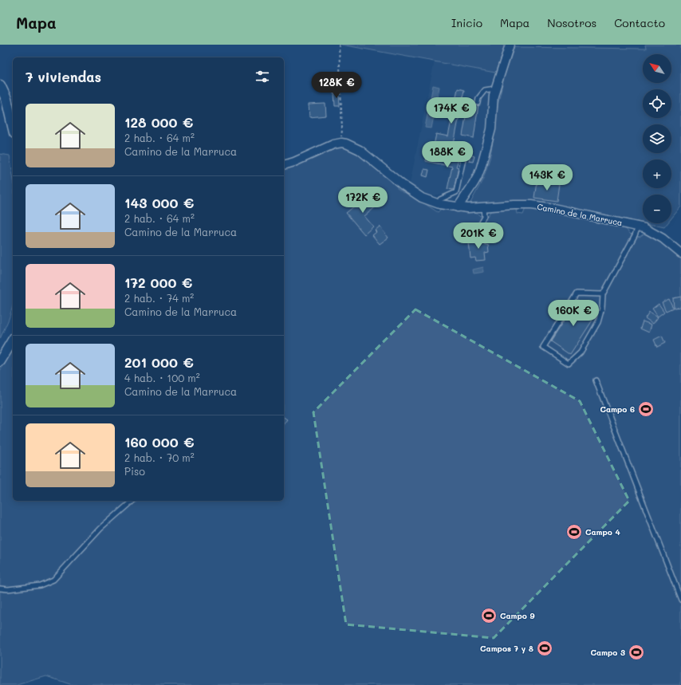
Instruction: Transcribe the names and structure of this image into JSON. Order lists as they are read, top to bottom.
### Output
{
  "streets": {
    "street": ["Camino de la Marruca"]
  },
  "places": {
    "sports": [
      "Campo 6",
      "Campo 4",
      "Campo 9",
      "Campos 7 y 8",
      "Campo 3"
    ]
  },
  "north": "top left",
  "page": {
    "header": "Mapa",
    "nav": [
      "Inicio",
      "Mapa",
      "Nosotros",
      "Contacto"
    ],
    "map_buttons": ["+", "−"],
    "heading": "7 viviendas",
    "price": [
      "128K €",
      "174K €",
      "188K €",
      "143K €",
      "172K €",
      "201K €",
      "160K €"
    ],
    "list": [
      {
        "name": "128 000 €",
        "note": "2 hab. · 64 m² · Camino de la Marruca"
      },
      {
        "name": "143 000 €",
        "note": "2 hab. · 64 m² · Camino de la Marruca"
      },
      {
        "name": "172 000 €",
        "note": "2 hab. · 74 m² · Camino de la Marruca"
      },
      {
        "name": "201 000 €",
        "note": "4 hab. · 100 m² · Camino de la Marruca"
      },
      {
        "name": "160 000 €",
        "note": "2 hab. · 70 m² · Piso"
      }
    ]
  }
}
